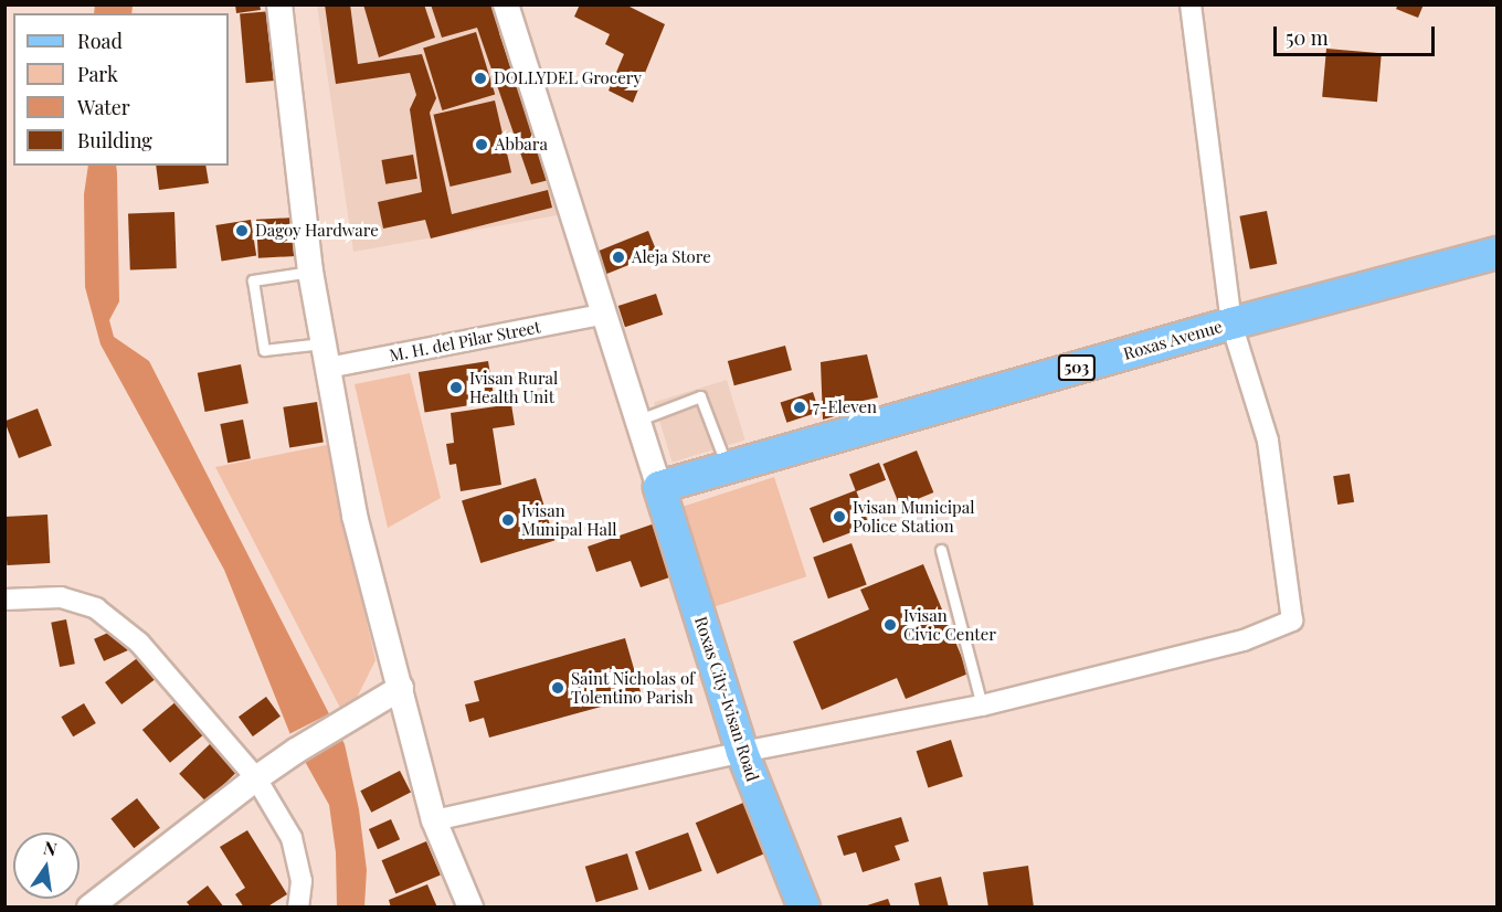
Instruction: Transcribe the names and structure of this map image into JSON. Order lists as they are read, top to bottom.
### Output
{
  "streets": {
    "main road": ["Roxas Avenue", "503", "Roxas City-Ivisan Road"],
    "street": ["M. H. del Pilar Street"]
  },
  "crossings": [
    ["Roxas Avenue", "Roxas City-Ivisan Road"]
  ],
  "places": [
    "DOLLYDEL Grocery",
    "Abbara",
    "Dagoy Hardware",
    "Aleja Store",
    "Ivisan Rural Health Unit",
    "7-Eleven",
    "Ivisan Municipal Police Station",
    "Ivisan Munipal Hall",
    "Ivisan Civic Center",
    "Saint Nicholas of Tolentino Parish"
  ],
  "legend": [
    "Road",
    "Park",
    "Water",
    "Building"
  ],
  "scale_bar": "50 m",
  "north": "top"
}
